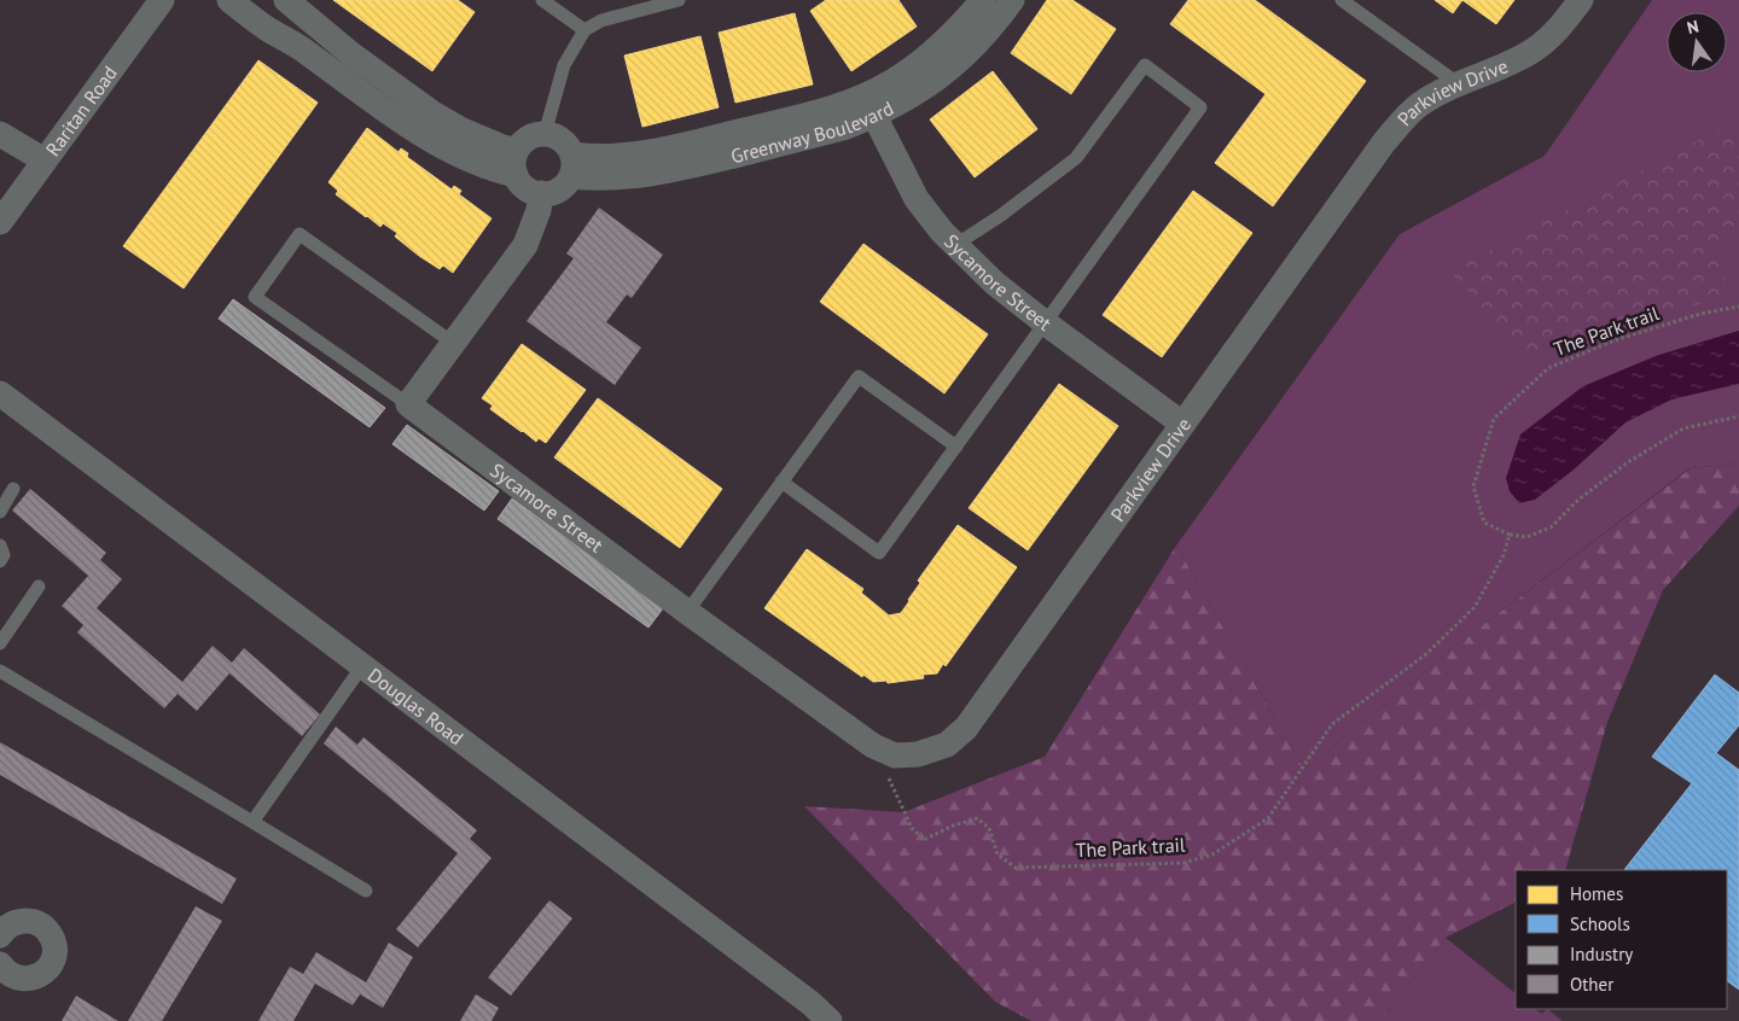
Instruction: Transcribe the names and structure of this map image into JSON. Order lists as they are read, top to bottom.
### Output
{
  "streets": {
    "street": [
      "Parkview Drive",
      "Raritan Road",
      "Greenway Boulevard",
      "Sycamore Street",
      "Douglas Road"
    ],
    "path": ["The Park trail"]
  },
  "crossings": [
    ["Parkview Drive", "Sycamore Street"],
    ["Parkview Drive", "The Park trail"],
    ["Greenway Boulevard", "Sycamore Street"]
  ],
  "legend": [
    "Homes",
    "Schools",
    "Industry",
    "Other"
  ],
  "north": "top"
}
